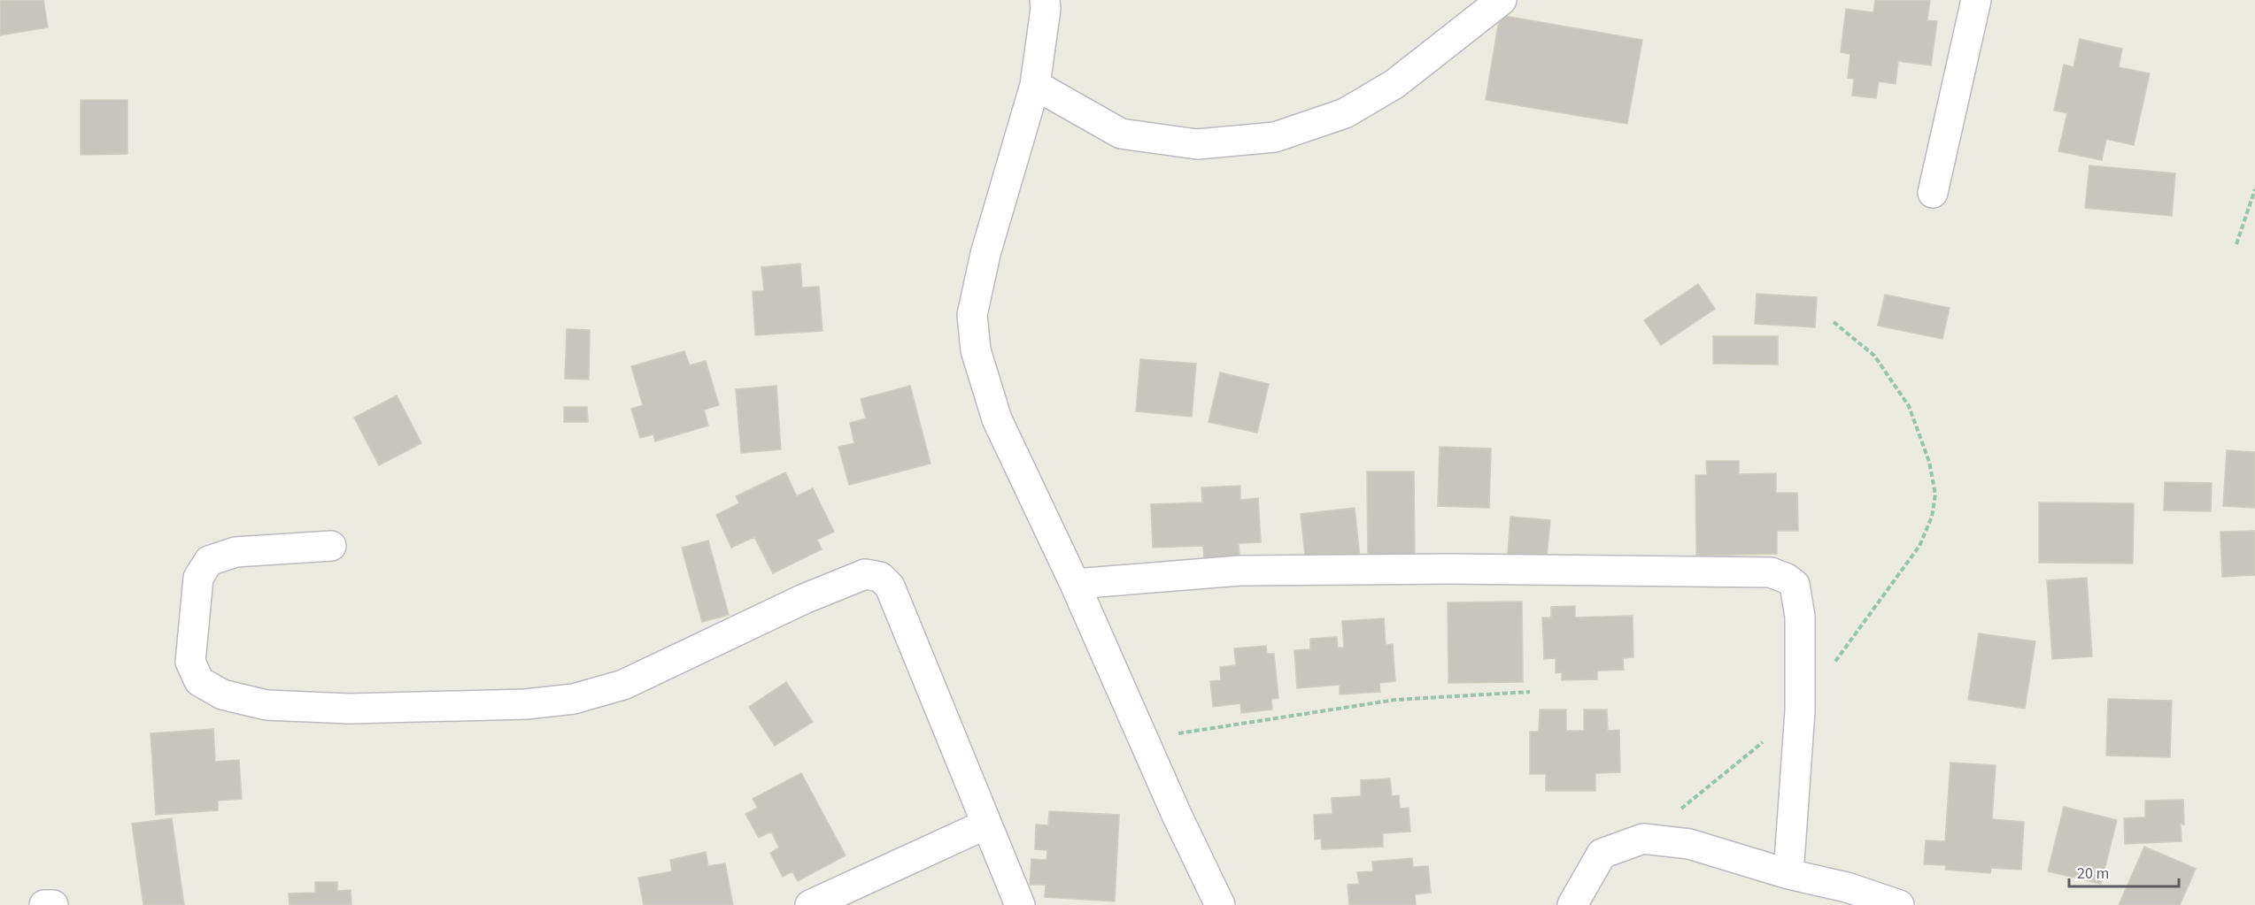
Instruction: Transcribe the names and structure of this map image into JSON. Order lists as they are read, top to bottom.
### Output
{
  "scale_bar": "20 m"
}
